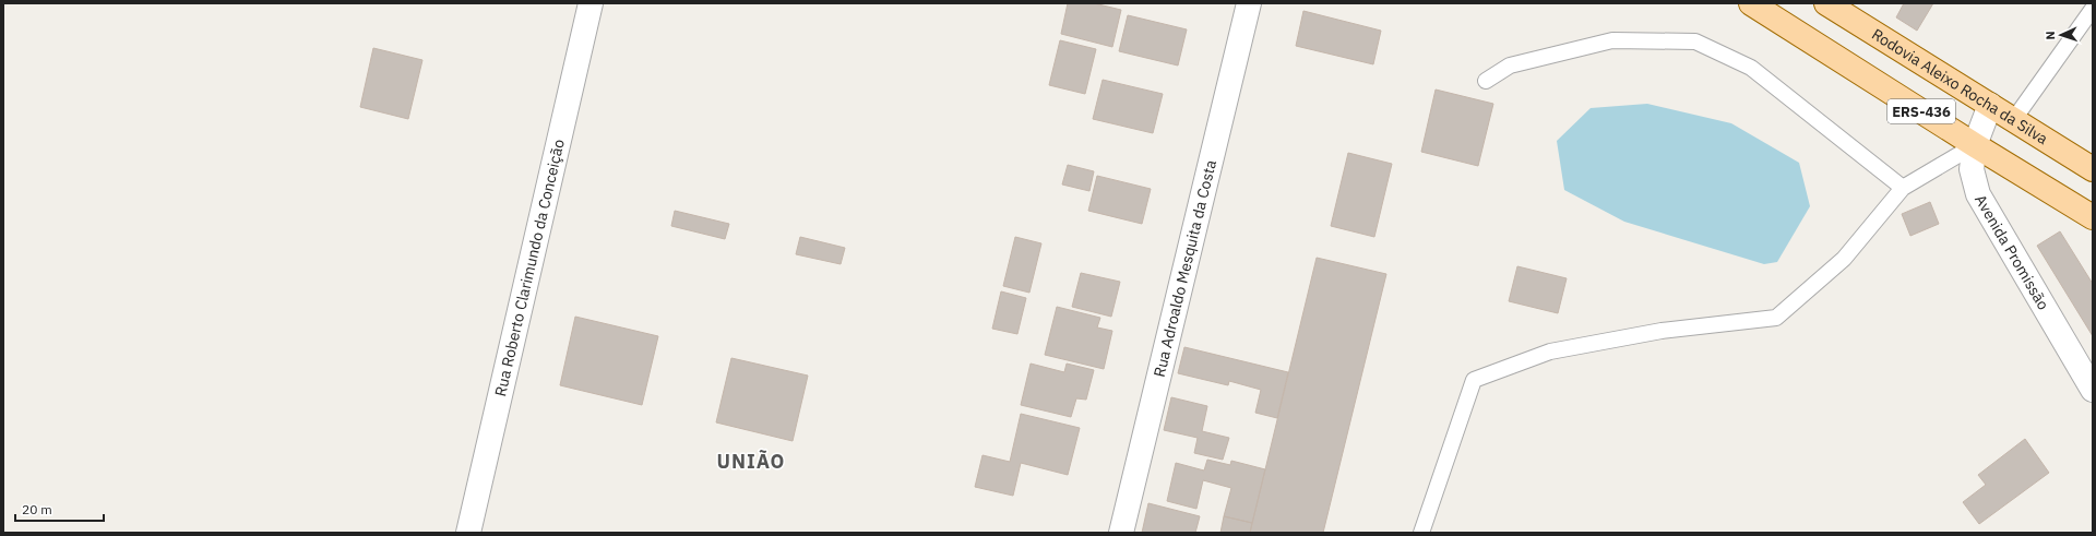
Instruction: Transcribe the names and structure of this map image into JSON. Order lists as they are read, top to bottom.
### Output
{
  "streets": {
    "main road": ["Rodovia Aleixo Rocha da Silva", "ERS-436"],
    "street": ["Avenida Promissão", "Rua Roberto Clarimundo da Conceição", "Rua Adroaldo Mesquita da Costa"]
  },
  "crossings": [
    ["Rodovia Aleixo Rocha da Silva", "Avenida Promissão"],
    ["ERS-436", "Avenida Promissão"]
  ],
  "districts": ["UNIÃO"],
  "scale_bar": "20 m",
  "north": "left"
}
